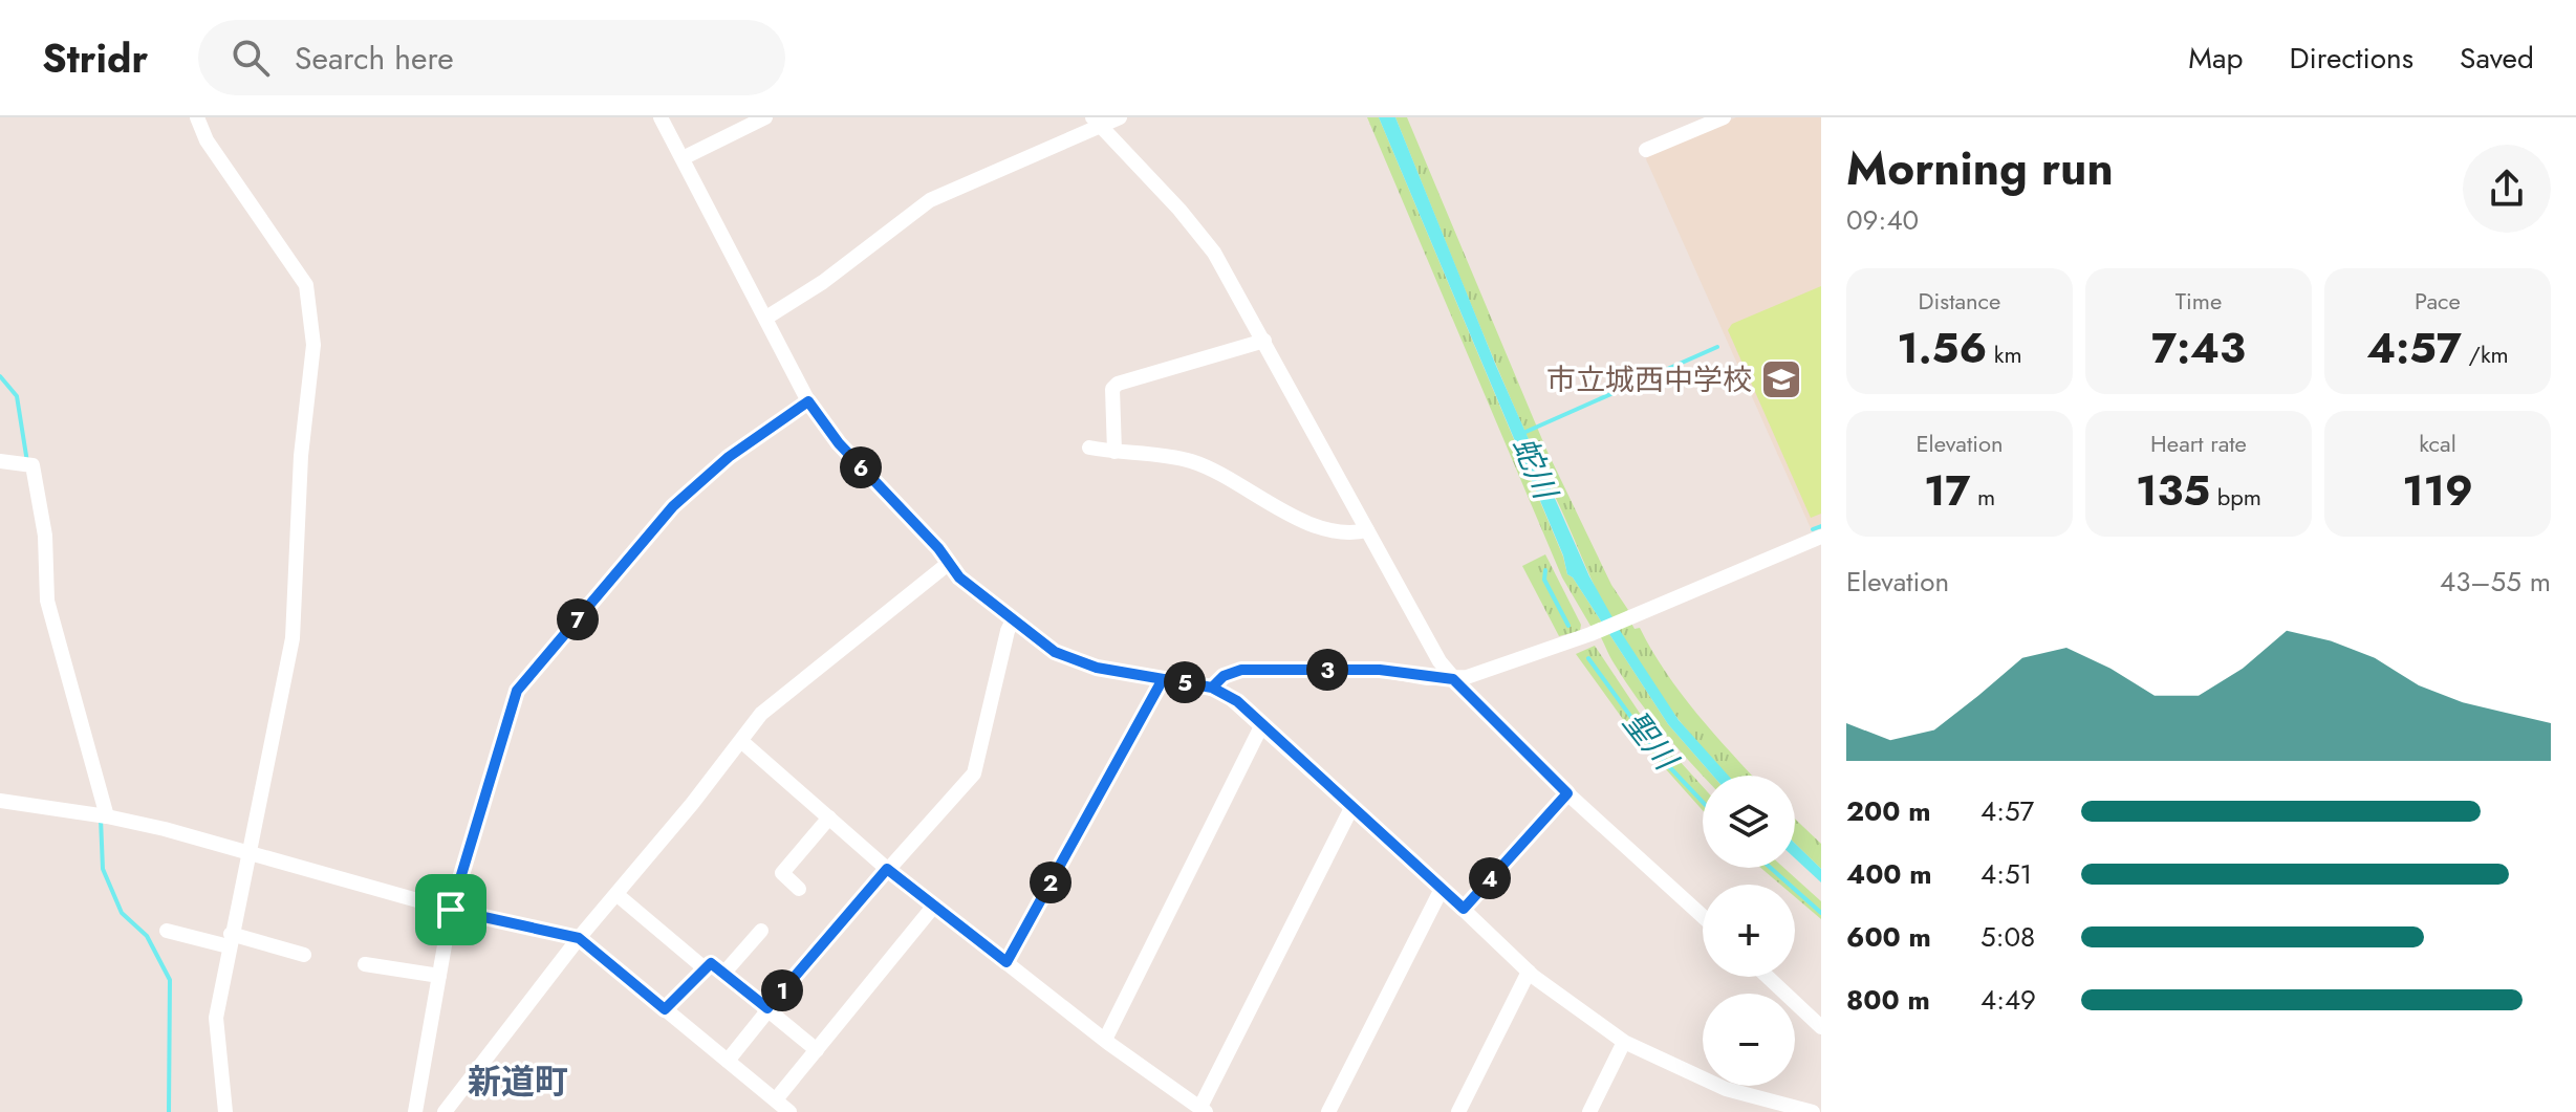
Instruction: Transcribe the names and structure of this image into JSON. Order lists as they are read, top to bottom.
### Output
{
  "districts": ["新道町"],
  "water": ["蛇川", "聖川"],
  "places": {
    "school or university": ["市立城西中学校"]
  },
  "page": {
    "header": "Stridr",
    "search": "Search here",
    "nav": ["Map", "Directions", "Saved"],
    "heading": ["Morning run", "09:40"],
    "stats": [
      ["Distance", "1.56 km"],
      ["Time", "7:43"],
      ["Pace", "4:57 /km"],
      ["Elevation", "17 m"],
      ["Heart rate", "135 bpm"],
      ["kcal", "119"]
    ],
    "pins": [
      "6",
      "7",
      "3",
      "5",
      "4",
      "2",
      "1"
    ],
    "chart": ["Elevation", "43–55 m"],
    "map_buttons": ["+", "−"],
    "list": [
      {
        "name": "200 m",
        "note": "4:57"
      },
      {
        "name": "400 m",
        "note": "4:51"
      },
      {
        "name": "600 m",
        "note": "5:08"
      },
      {
        "name": "800 m",
        "note": "4:49"
      }
    ]
  }
}
